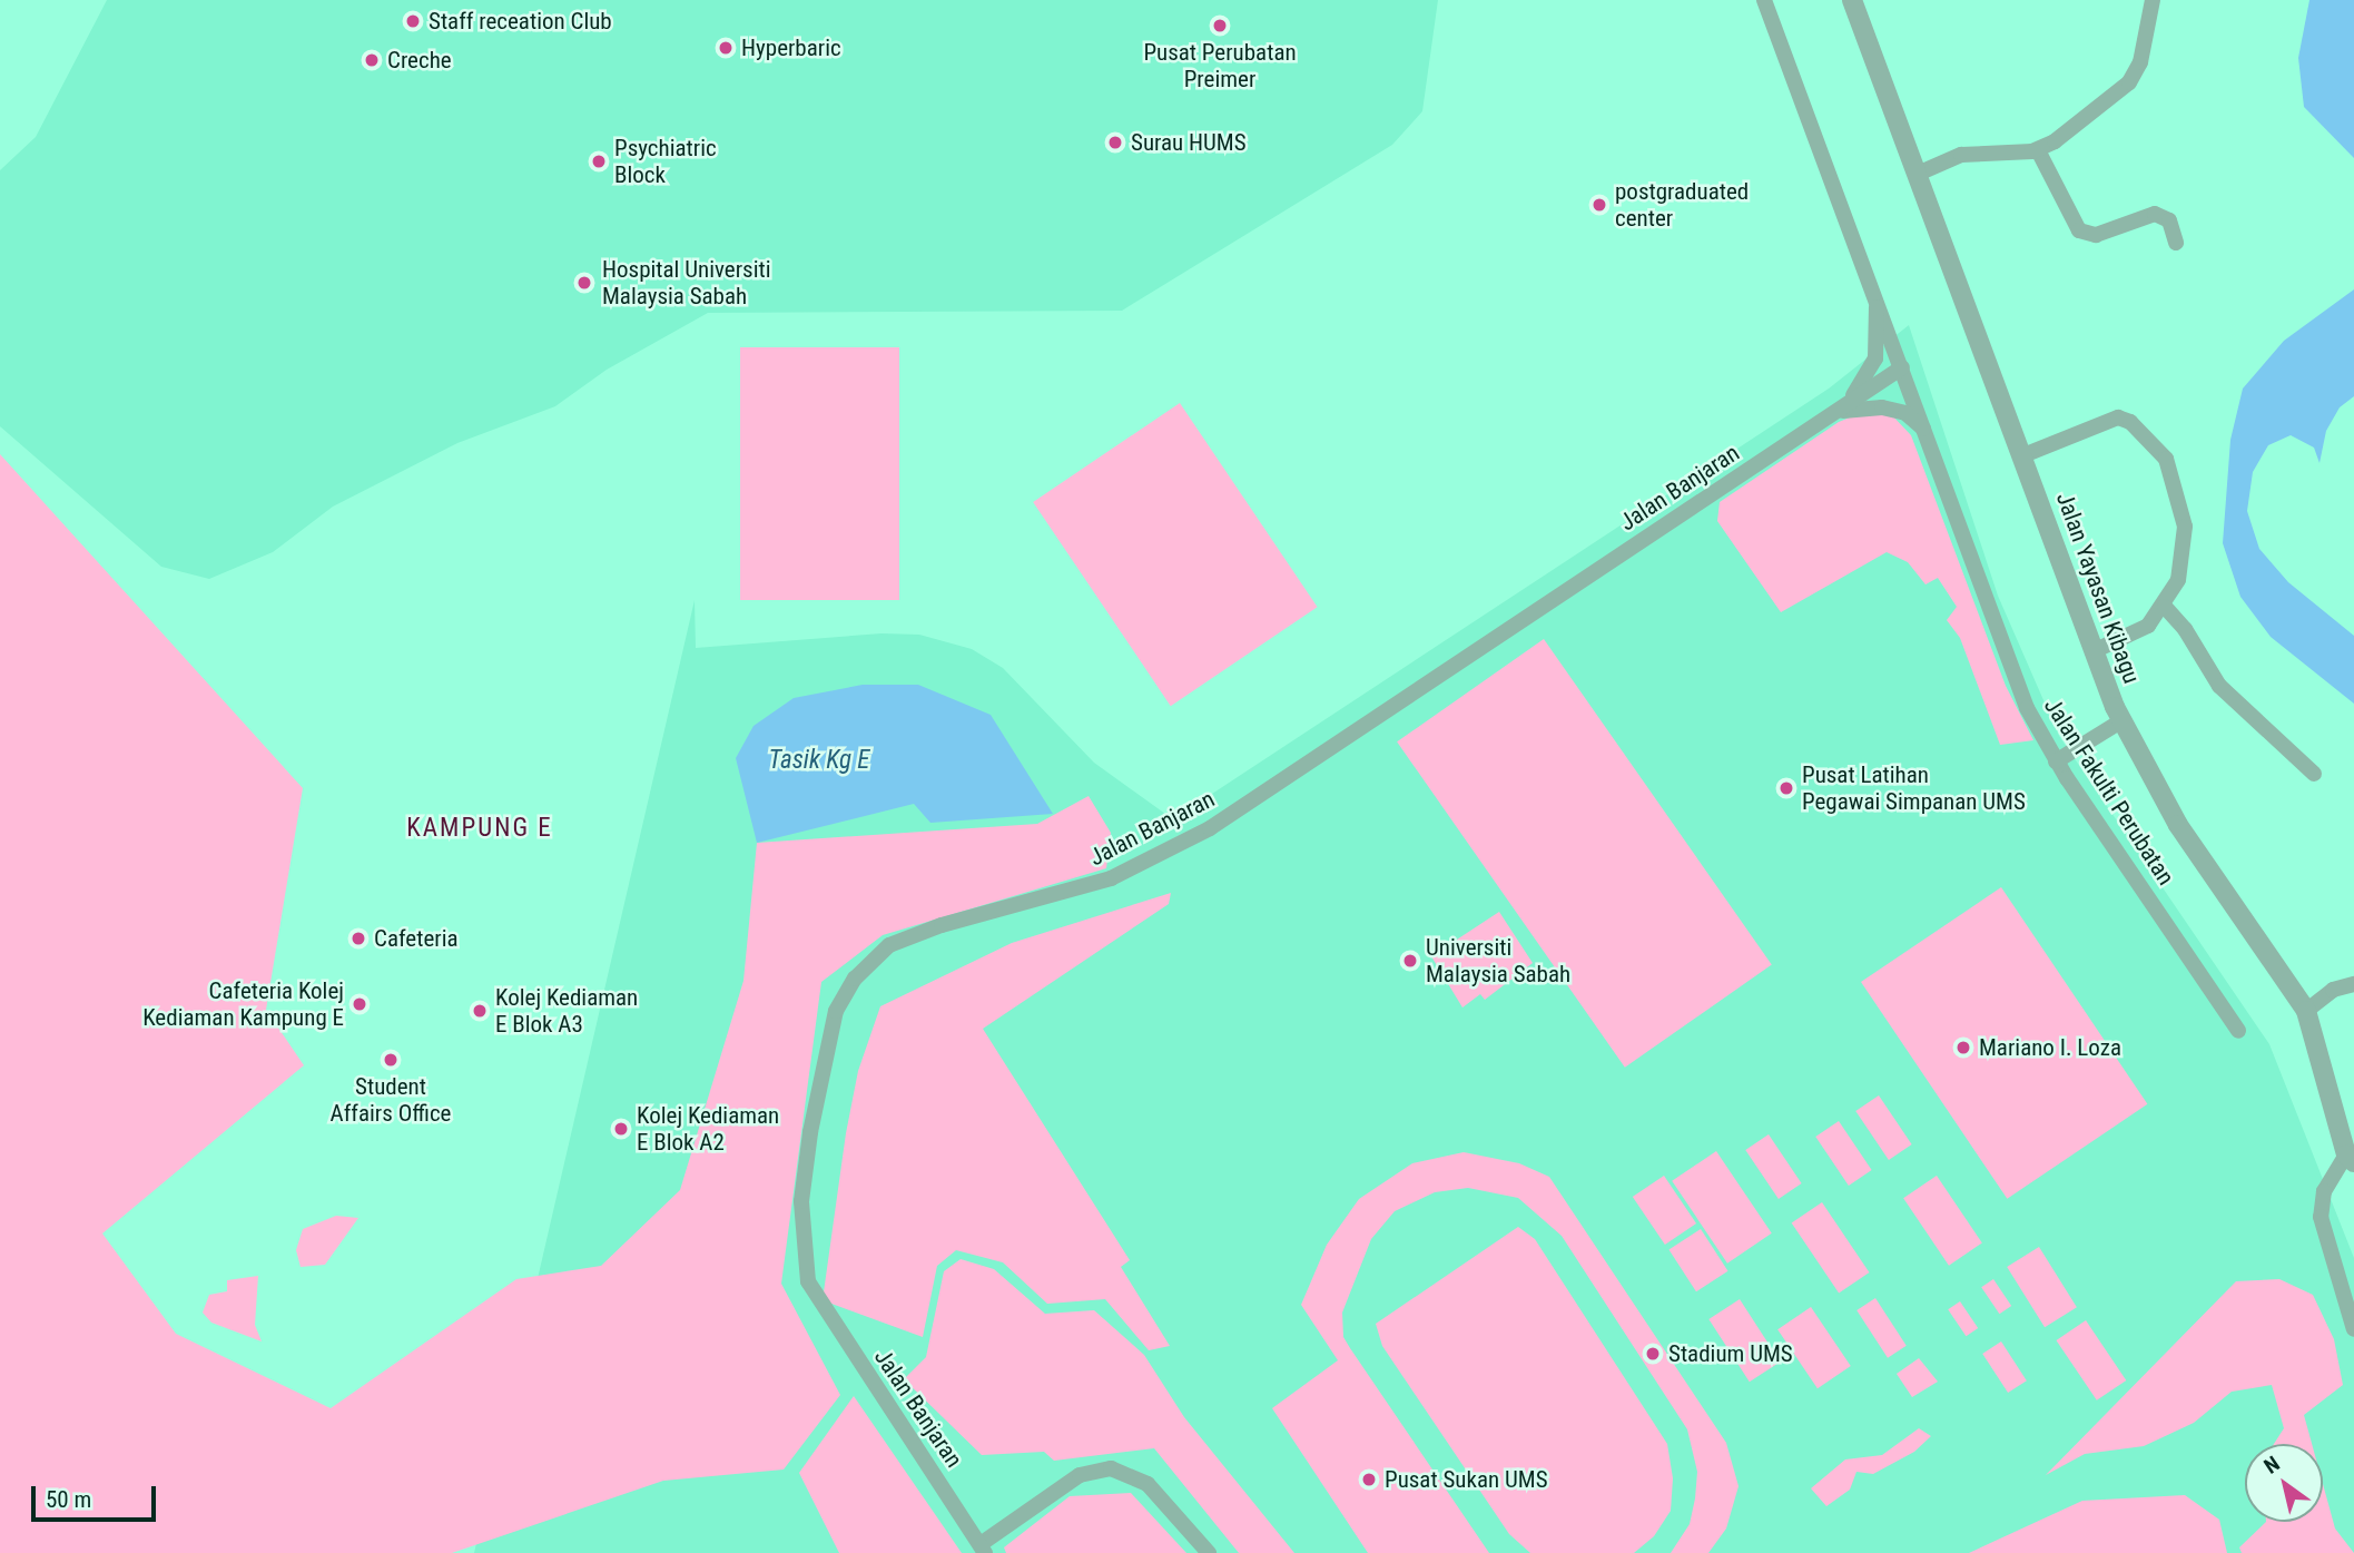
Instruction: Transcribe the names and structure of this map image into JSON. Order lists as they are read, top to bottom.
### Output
{
  "streets": {
    "street": ["Jalan Banjaran", "Jalan Yayasan Kibagu", "Jalan Fakulti Perubatan"]
  },
  "crossings": [
    ["Jalan Banjaran", "Jalan Fakulti Perubatan"]
  ],
  "districts": ["KAMPUNG E"],
  "water": ["Tasik Kg E"],
  "places": [
    "Staff receation Club",
    "Pusat Perubatan Preimer",
    "Hyperbaric",
    "Creche",
    "Surau HUMS",
    "Psychiatric Block",
    "postgraduated center",
    "Hospital Universiti Malaysia Sabah",
    "Pusat Latihan Pegawai Simpanan UMS",
    "Cafeteria",
    "Universiti Malaysia Sabah",
    "Cafeteria Kolej Kediaman Kampung E",
    "Kolej Kediaman E Blok A3",
    "Mariano I. Loza",
    "Student Affairs Office",
    "Kolej Kediaman E Blok A2",
    "Stadium UMS",
    "Pusat Sukan UMS"
  ],
  "scale_bar": "50 m",
  "north": "top left"
}
